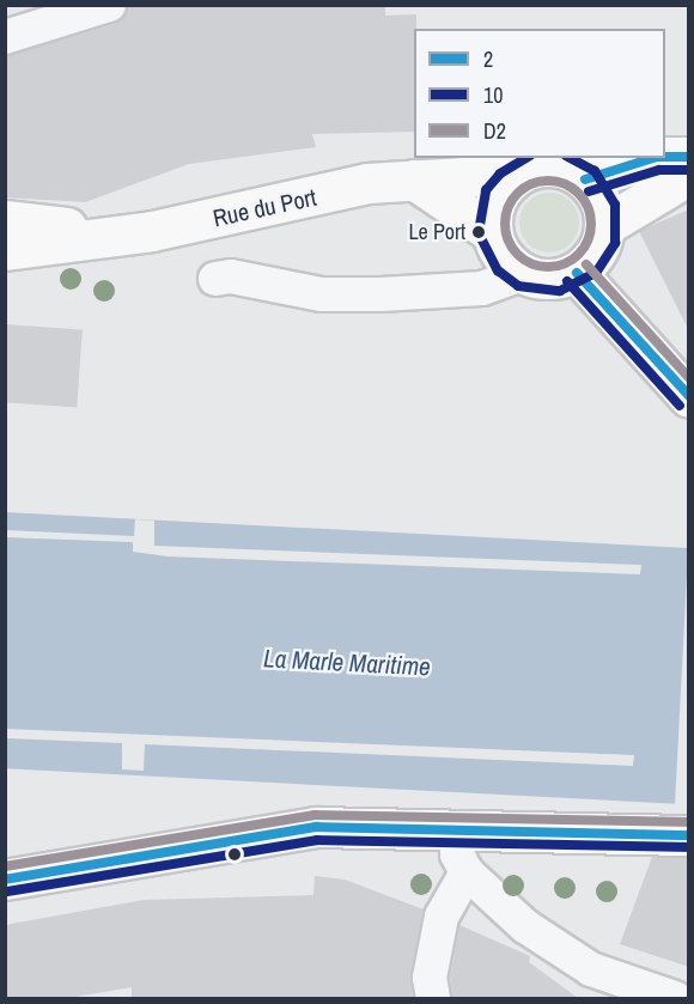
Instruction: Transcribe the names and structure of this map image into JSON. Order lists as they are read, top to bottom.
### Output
{
  "streets": {
    "main road": ["Rue du Port"]
  },
  "water": ["La Marle Maritime"],
  "places": ["Le Port"],
  "lines": ["transit line 2", "transit line 10", "transit line D2"],
  "legend": ["2", "10", "D2"]
}
